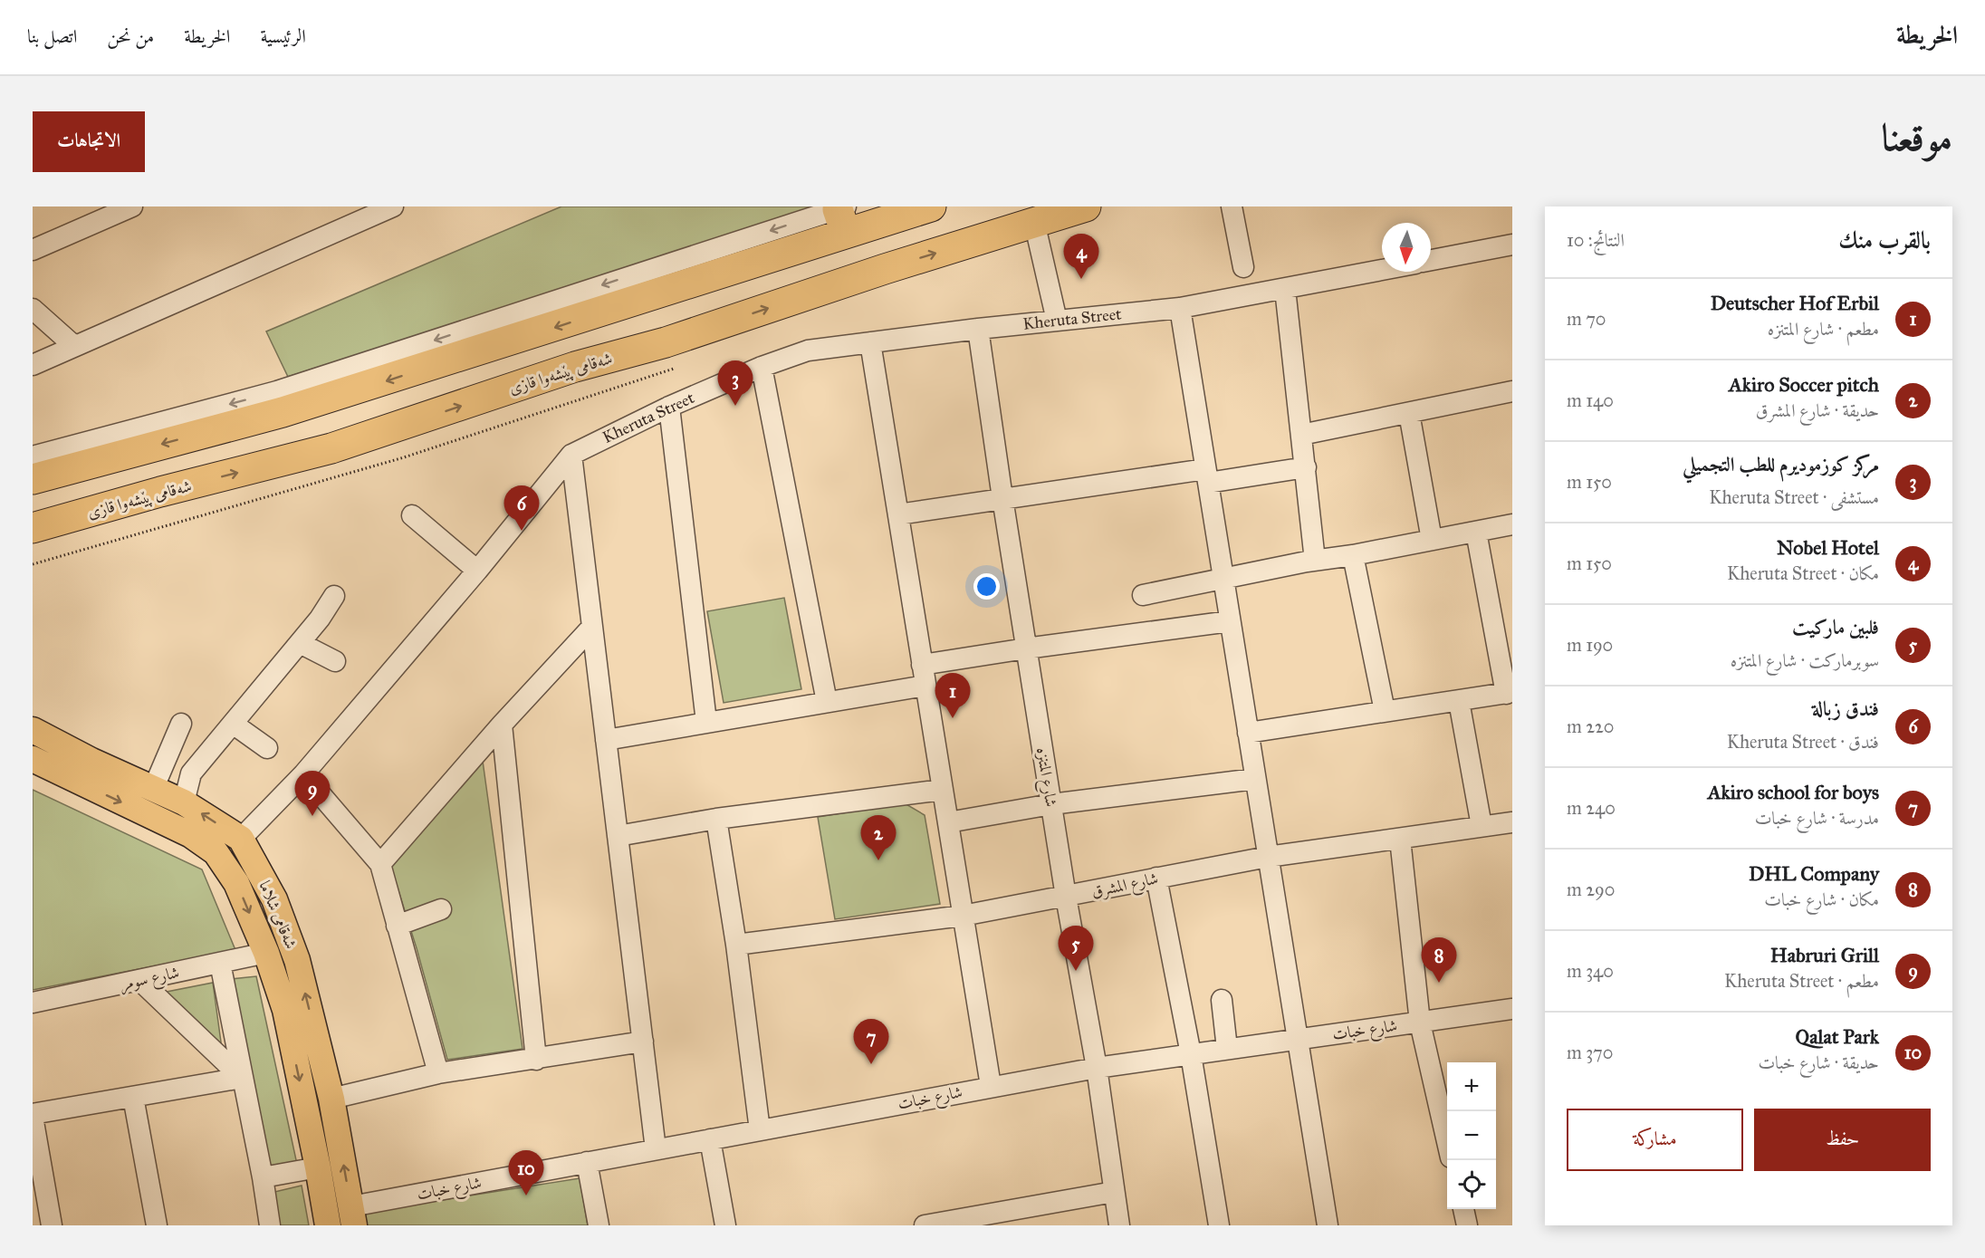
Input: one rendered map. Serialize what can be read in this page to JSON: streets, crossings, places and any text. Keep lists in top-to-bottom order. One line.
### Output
{"streets":{"highway":["شەقامی پێشەوا قازی"],"main road":["شەقامی شلاما"],"street":["Kheruta Street","شارع المتنزه","شارع المشرق","شارع سومر","شارع خبات"]},"crossings":[["Kheruta Street","شارع المتنزه"],["Kheruta Street","شەقامی شلاما"],["شارع المتنزه","شارع المشرق"],["شارع المتنزه","شارع خبات"],["شەقامی شلاما","شارع سومر"],["شەقامی شلاما","شارع خبات"]],"north":"bottom","page":{"header":"الخريطة","nav":["الرئيسية","الخريطة","من نحن","اتصل بنا"],"title":"موقعنا","buttons":["الاتجاهات",["حفظ","مشاركة"]],"heading":["بالقرب منك","النتائج: 10"],"pins":["4","3","6","1","9","2","5","8","7","10"],"list":[{"mark":"1","name":"Deutscher Hof Erbil","note":"مطعم · شارع المتنزه","value":"70 m"},{"mark":"2","name":"Akiro Soccer pitch","note":"حديقة · شارع المشرق","value":"140 m"},{"mark":"3","name":"مركز كوزموديرم للطب التجميلي","note":"مستشفى · Kheruta Street","value":"150 m"},{"mark":"4","name":"Nobel Hotel","note":"مكان · Kheruta Street","value":"150 m"},{"mark":"5","name":"فلبين ماركيت","note":"سوبرماركت · شارع المتنزه","value":"190 m"},{"mark":"6","name":"فندق زبالة","note":"فندق · Kheruta Street","value":"220 m"},{"mark":"7","name":"Akiro school for boys","note":"مدرسة · شارع خبات","value":"240 m"},{"mark":"8","name":"DHL Company","note":"مكان · شارع خبات","value":"290 m"},{"mark":"9","name":"Habruri Grill","note":"مطعم · Kheruta Street","value":"340 m"},{"mark":"10","name":"Qalat Park","note":"حديقة · شارع خبات","value":"370 m"}],"map_buttons":["+","−"]}}
